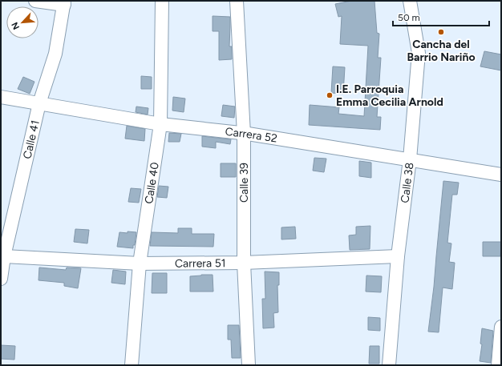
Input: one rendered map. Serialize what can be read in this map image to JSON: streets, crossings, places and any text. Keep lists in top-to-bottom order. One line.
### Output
{"streets":{"street":["Carrera 52","Calle 41","Calle 39","Calle 38","Calle 40","Carrera 51"]},"crossings":[["Carrera 52","Calle 41"],["Carrera 52","Calle 39"],["Carrera 52","Calle 38"],["Carrera 52","Calle 40"],["Calle 41","Carrera 51"],["Calle 39","Carrera 51"],["Calle 38","Carrera 51"],["Calle 40","Carrera 51"]],"places":["Cancha del Barrio Nariño","I.E. Parroquia Emma Cecilia Arnold"],"scale_bar":"50 m","north":"bottom left"}
